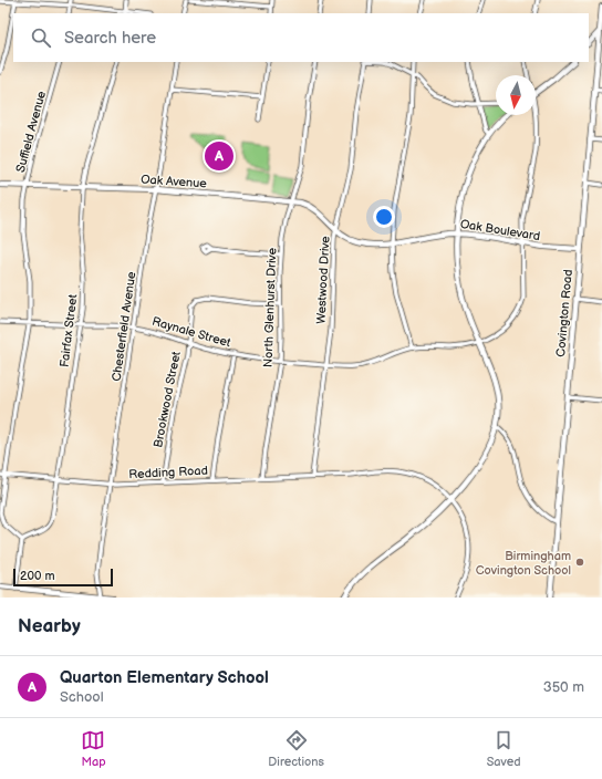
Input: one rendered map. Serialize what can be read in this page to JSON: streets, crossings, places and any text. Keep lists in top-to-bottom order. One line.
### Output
{"streets":{"street":["Suffield Avenue","Oak Avenue","Oak Boulevard","Westwood Drive","North Glenhurst Drive","Covington Road","Chesterfield Avenue","Fairfax Street","Raynale Street","Brookwood Street","Redding Road"]},"crossings":[["Suffield Avenue","Oak Avenue"],["Suffield Avenue","Fairfax Street"],["Suffield Avenue","Raynale Street"],["Suffield Avenue","Redding Road"],["Oak Avenue","Oak Boulevard"],["Oak Avenue","Westwood Drive"],["Oak Avenue","North Glenhurst Drive"],["Oak Avenue","Chesterfield Avenue"],["Oak Avenue","Fairfax Street"],["Oak Boulevard","Westwood Drive"],["Oak Boulevard","Covington Road"],["Westwood Drive","Raynale Street"],["Westwood Drive","Redding Road"],["North Glenhurst Drive","Raynale Street"],["North Glenhurst Drive","Brookwood Street"],["North Glenhurst Drive","Redding Road"],["Chesterfield Avenue","Raynale Street"],["Chesterfield Avenue","Redding Road"],["Fairfax Street","Raynale Street"],["Fairfax Street","Redding Road"],["Raynale Street","Brookwood Street"],["Brookwood Street","Redding Road"]],"places":["Birmingham Covington School"],"scale_bar":"200 m","north":"bottom","page":{"search":"Search here","pins":"A","scale":"200 m","heading":"Nearby","list":[{"mark":"A","name":"Quarton Elementary School","note":"School","value":"350 m"}],"nav":["Map","Directions","Saved"]}}
